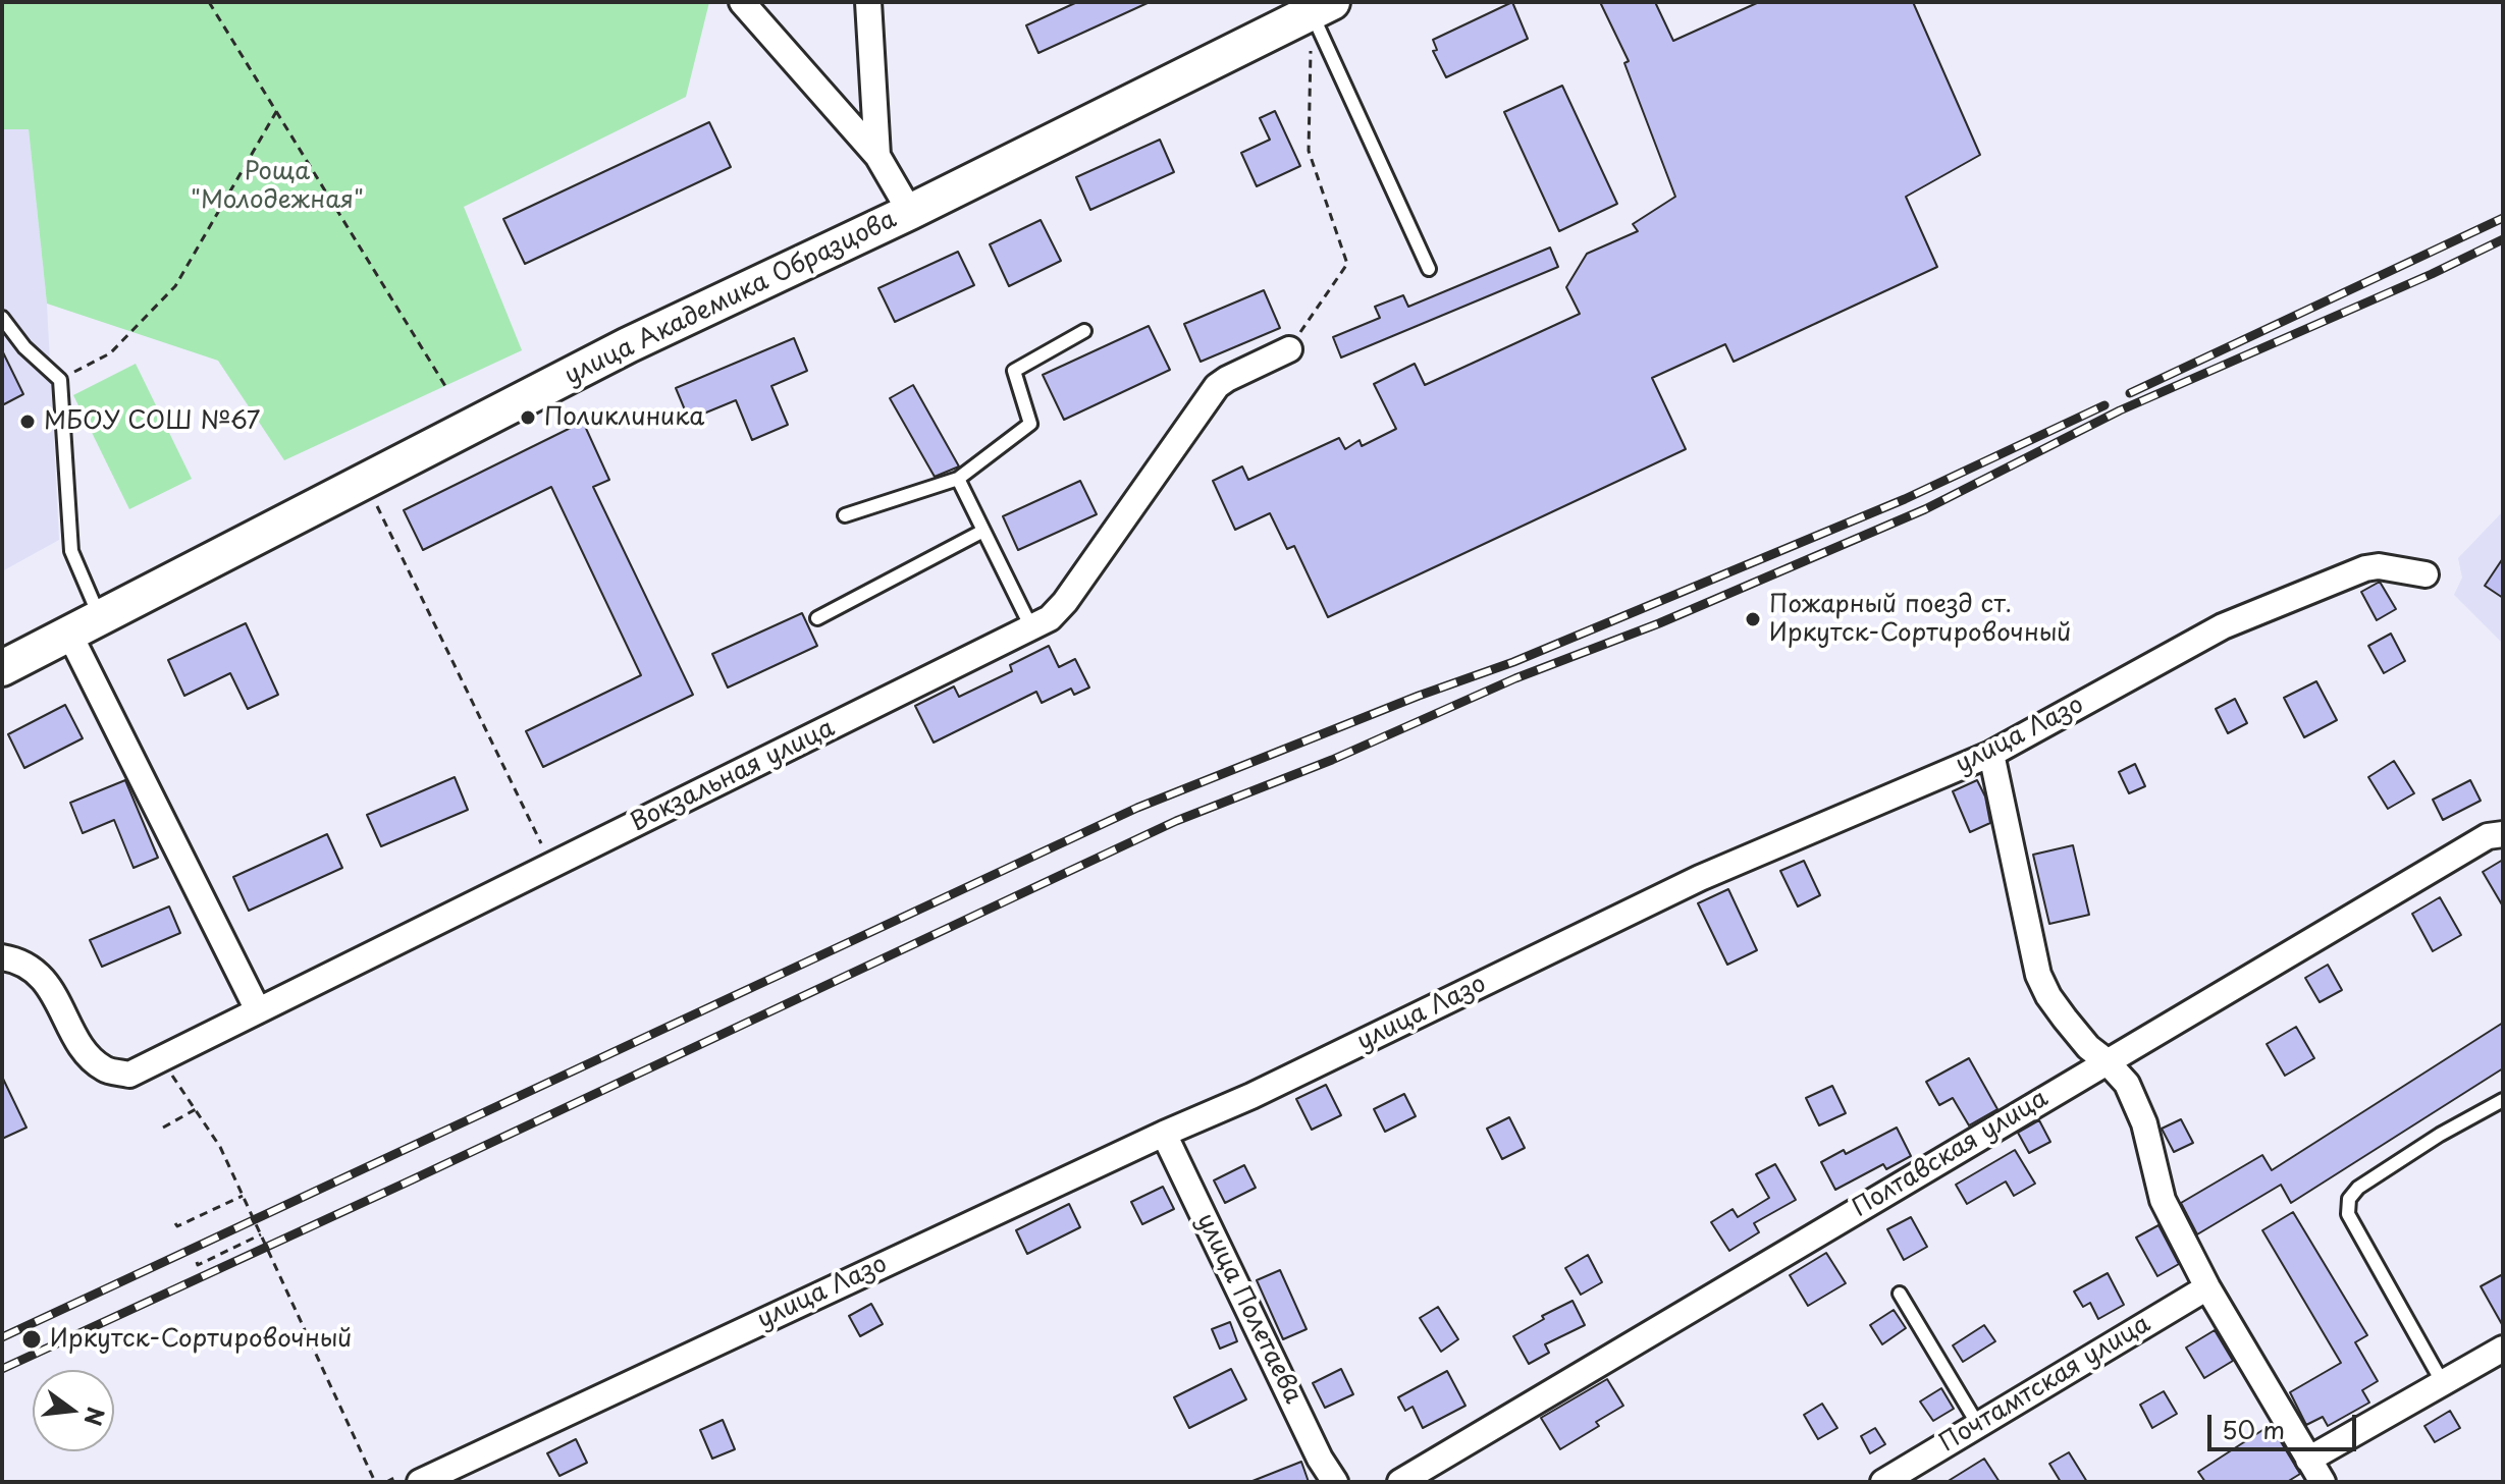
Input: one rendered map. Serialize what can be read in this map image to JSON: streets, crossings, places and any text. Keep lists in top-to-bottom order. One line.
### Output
{"streets":{"street":["улица Академика Образцова","улица Лазо","Вокзальная улица","Полтавская улица","улица Полетаева","Почтамтская улица"]},"crossings":[["улица Лазо","улица Полетаева"]],"parks":["Роща \"Молодежная\""],"places":["Поликлиника","МБОУ СОШ №67","Пожарный поезд ст. Иркутск-Сортировочный","Иркутск-Сортировочный"],"scale_bar":"50 m","north":"right"}
